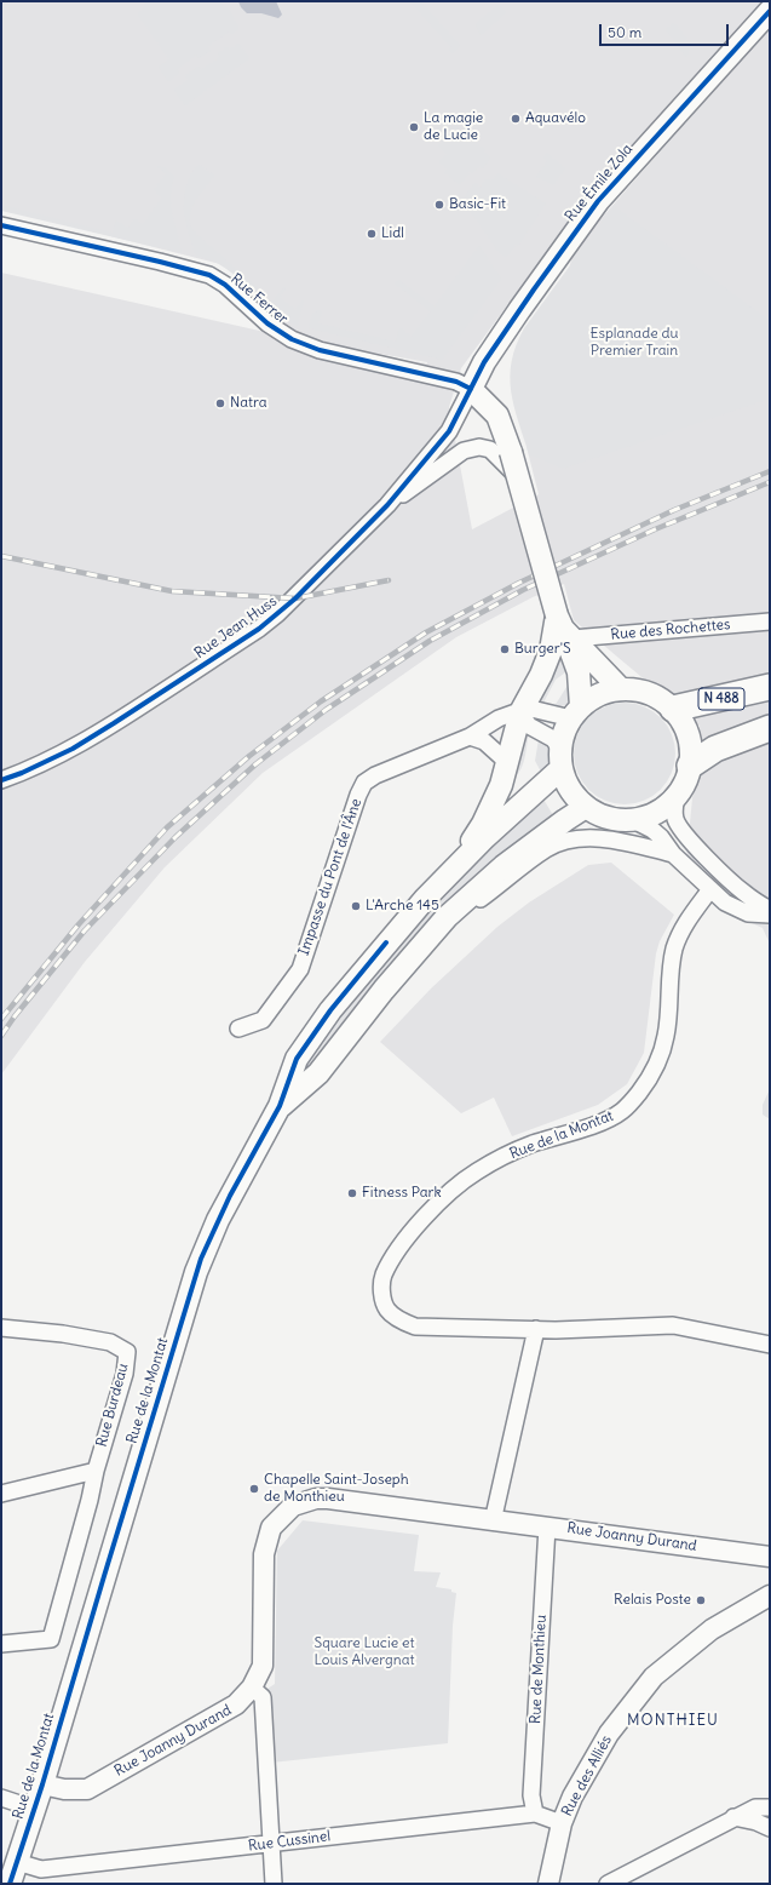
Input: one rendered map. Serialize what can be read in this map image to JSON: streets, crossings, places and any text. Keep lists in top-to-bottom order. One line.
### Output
{"streets":{"main road":["Rue Émile Zola","N 488","Rue de la Montat"],"street":["Rue Ferrer","Rue Jean Huss","Rue des Rochettes","Impasse du Pont de l'Âne","Rue Burdeau","Rue Joanny Durand","Rue de Monthieu","Rue des Alliés","Rue Cussinel"]},"crossings":[["Rue Émile Zola","Rue Ferrer"],["Rue Émile Zola","Rue Jean Huss"],["Rue Ferrer","Rue Jean Huss"],["N 488","Impasse du Pont de l'Âne"],["N 488","Rue de la Montat"],["Impasse du Pont de l'Âne","Rue de la Montat"],["Rue de la Montat","Rue Joanny Durand"],["Rue de la Montat","Rue Cussinel"],["Rue Joanny Durand","Rue de Monthieu"],["Rue de Monthieu","Rue Cussinel"],["Rue des Alliés","Rue Cussinel"]],"districts":["MONTHIEU"],"parks":["Esplanade du Premier Train","Square Lucie et Louis Alvergnat"],"places":["Aquavélo","La magie de Lucie","Basic-Fit","Lidl","Natra","Burger'S","L'Arche 145","Fitness Park","Chapelle Saint-Joseph de Monthieu","Relais Poste"],"scale_bar":"50 m"}
